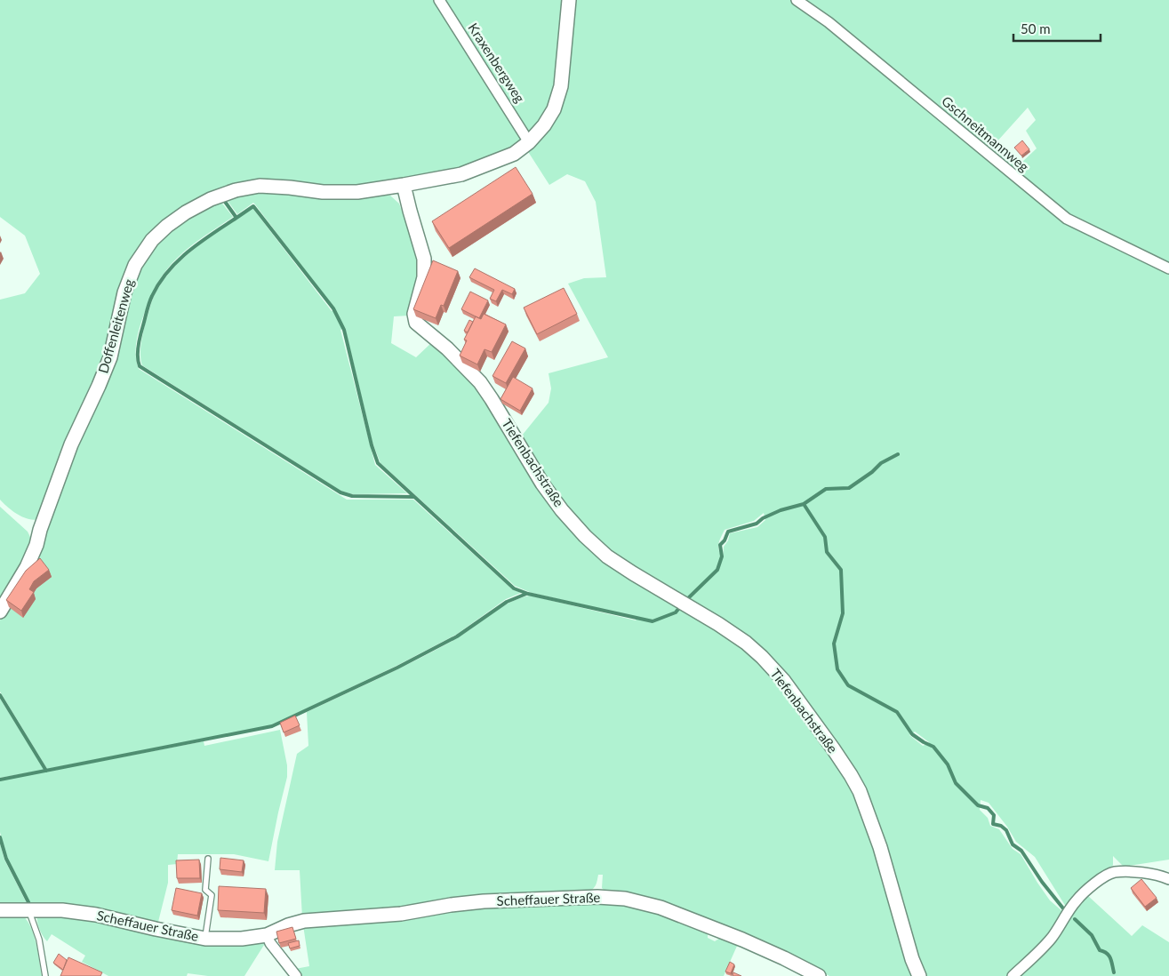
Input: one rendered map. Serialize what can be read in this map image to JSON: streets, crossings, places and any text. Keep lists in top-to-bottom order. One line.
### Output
{"streets":{"street":["Kraxenbergweg","Gschneitmannweg","Doffenleitenweg","Tiefenbachstraße","Scheffauer Straße"]},"crossings":[["Doffenleitenweg","Tiefenbachstraße"]],"scale_bar":"50 m"}
